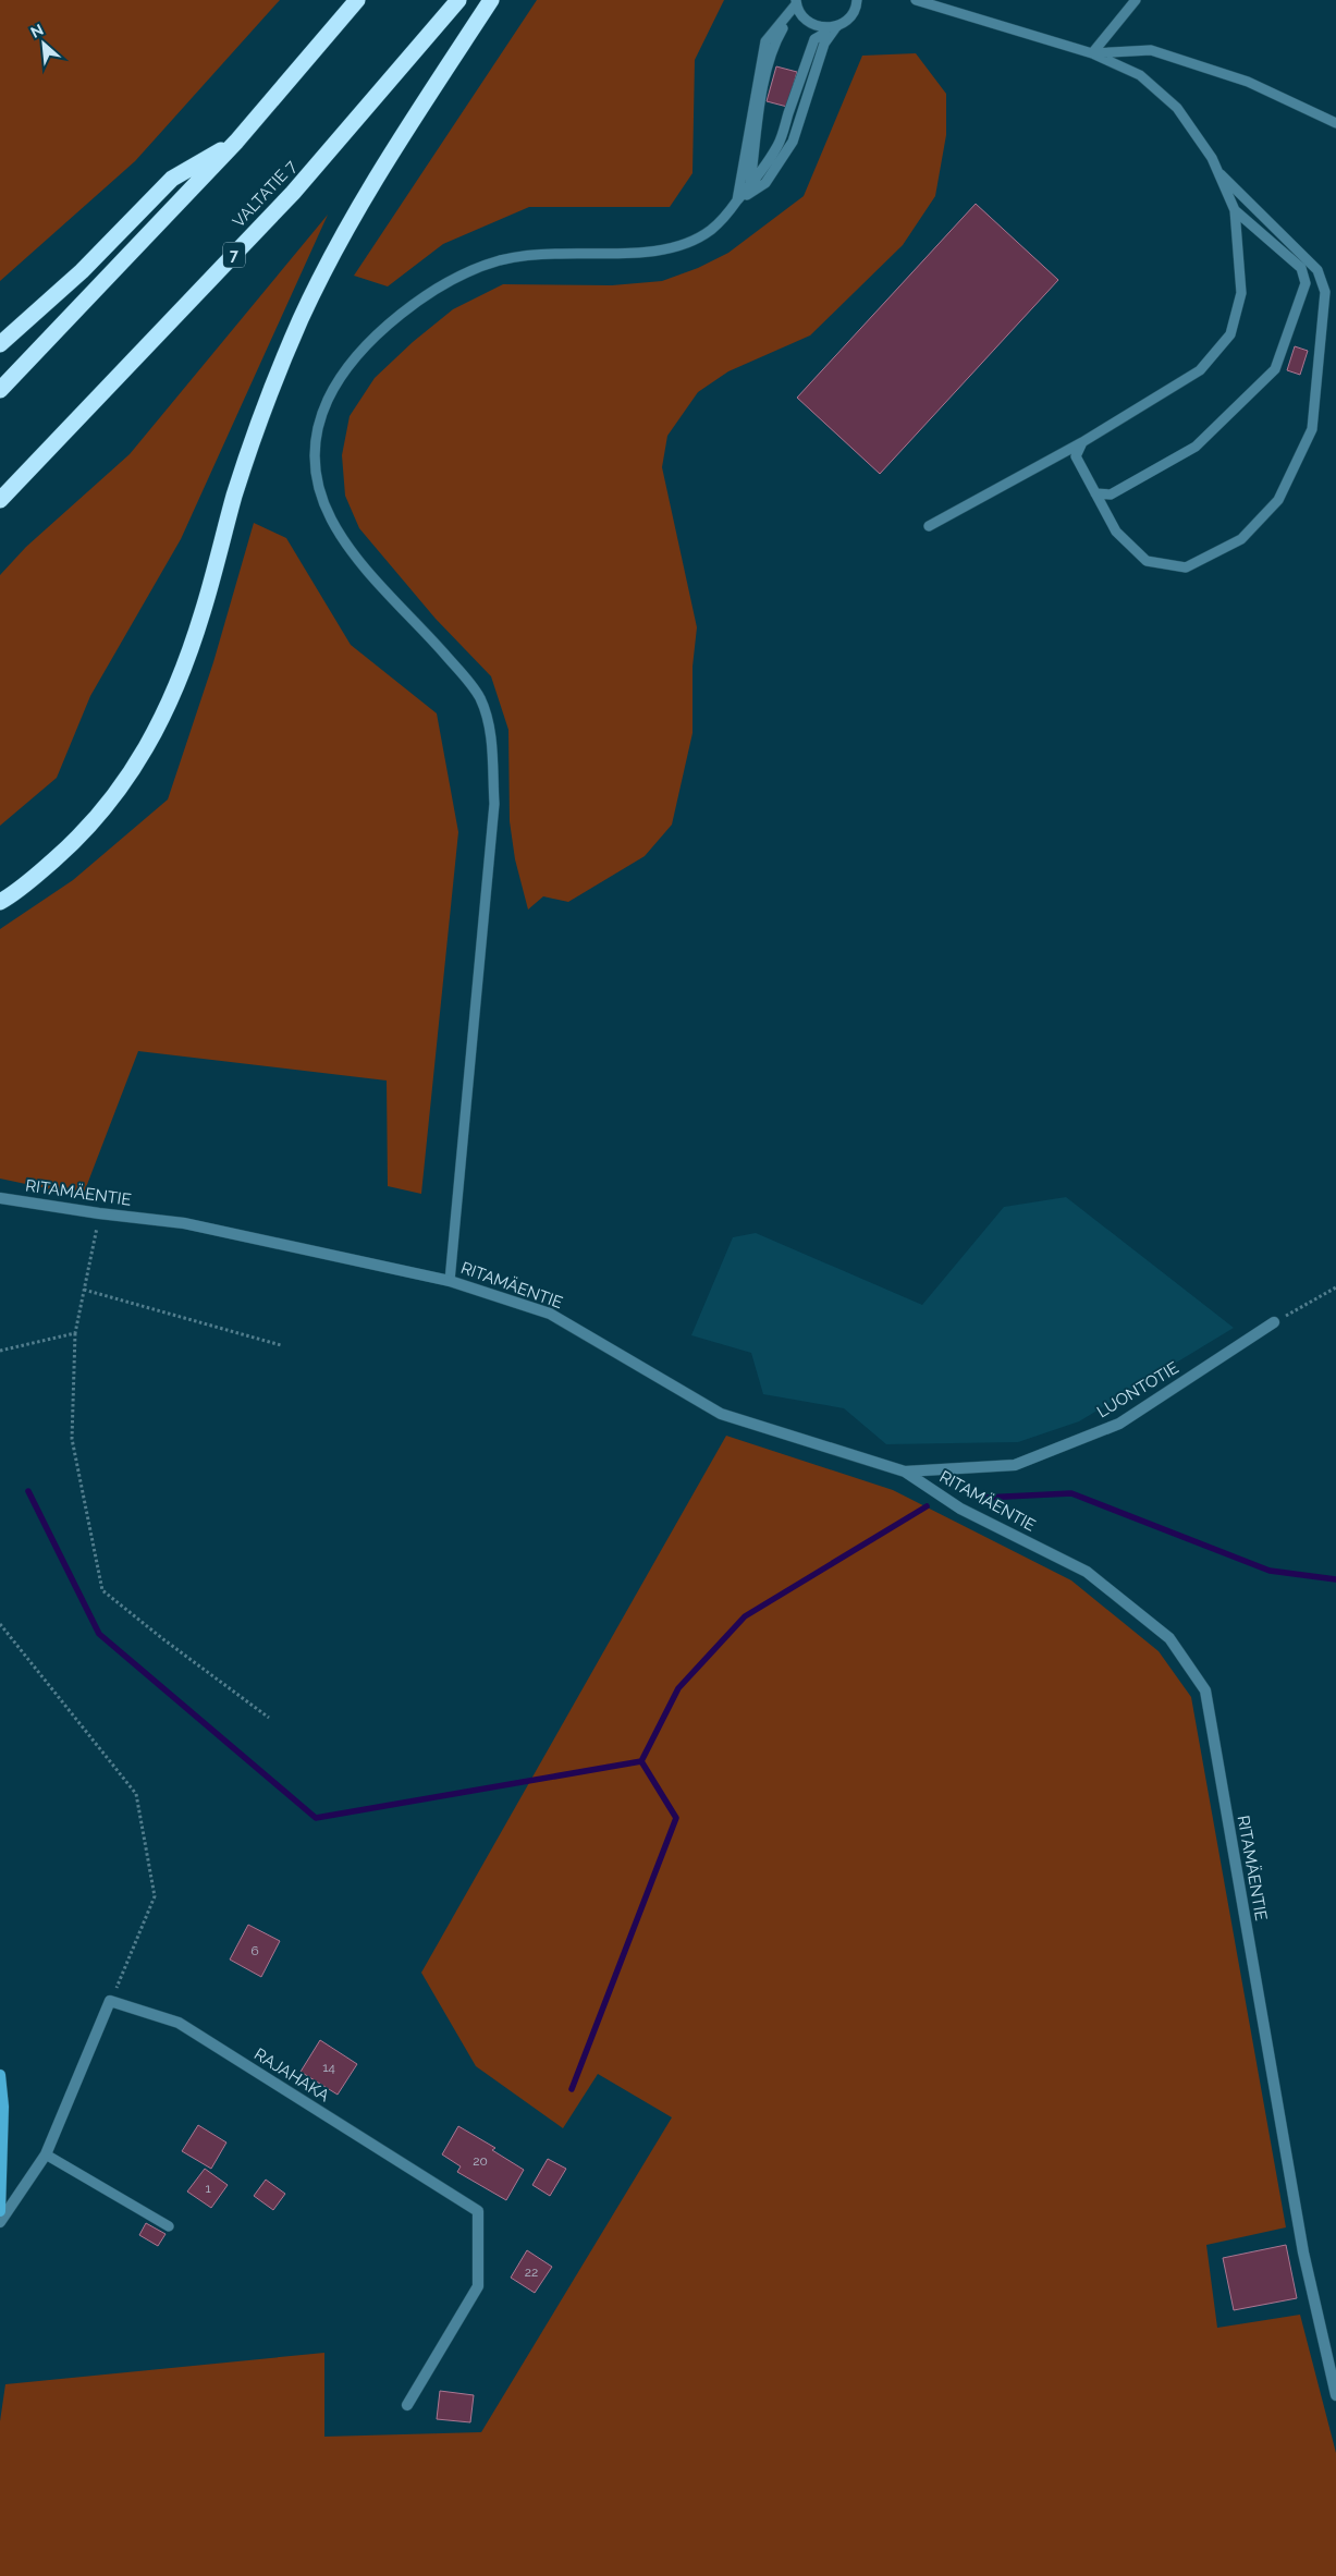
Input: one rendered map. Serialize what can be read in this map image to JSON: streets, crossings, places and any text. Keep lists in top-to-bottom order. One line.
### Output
{"streets":{"highway":["VALTATIE 7","7"],"street":["RITAMÄENTIE","LUONTOTIE","RAJAHAKA"]},"crossings":[["RITAMÄENTIE","LUONTOTIE"]],"house_numbers":["6","14","20","1","22"],"north":"top left"}
